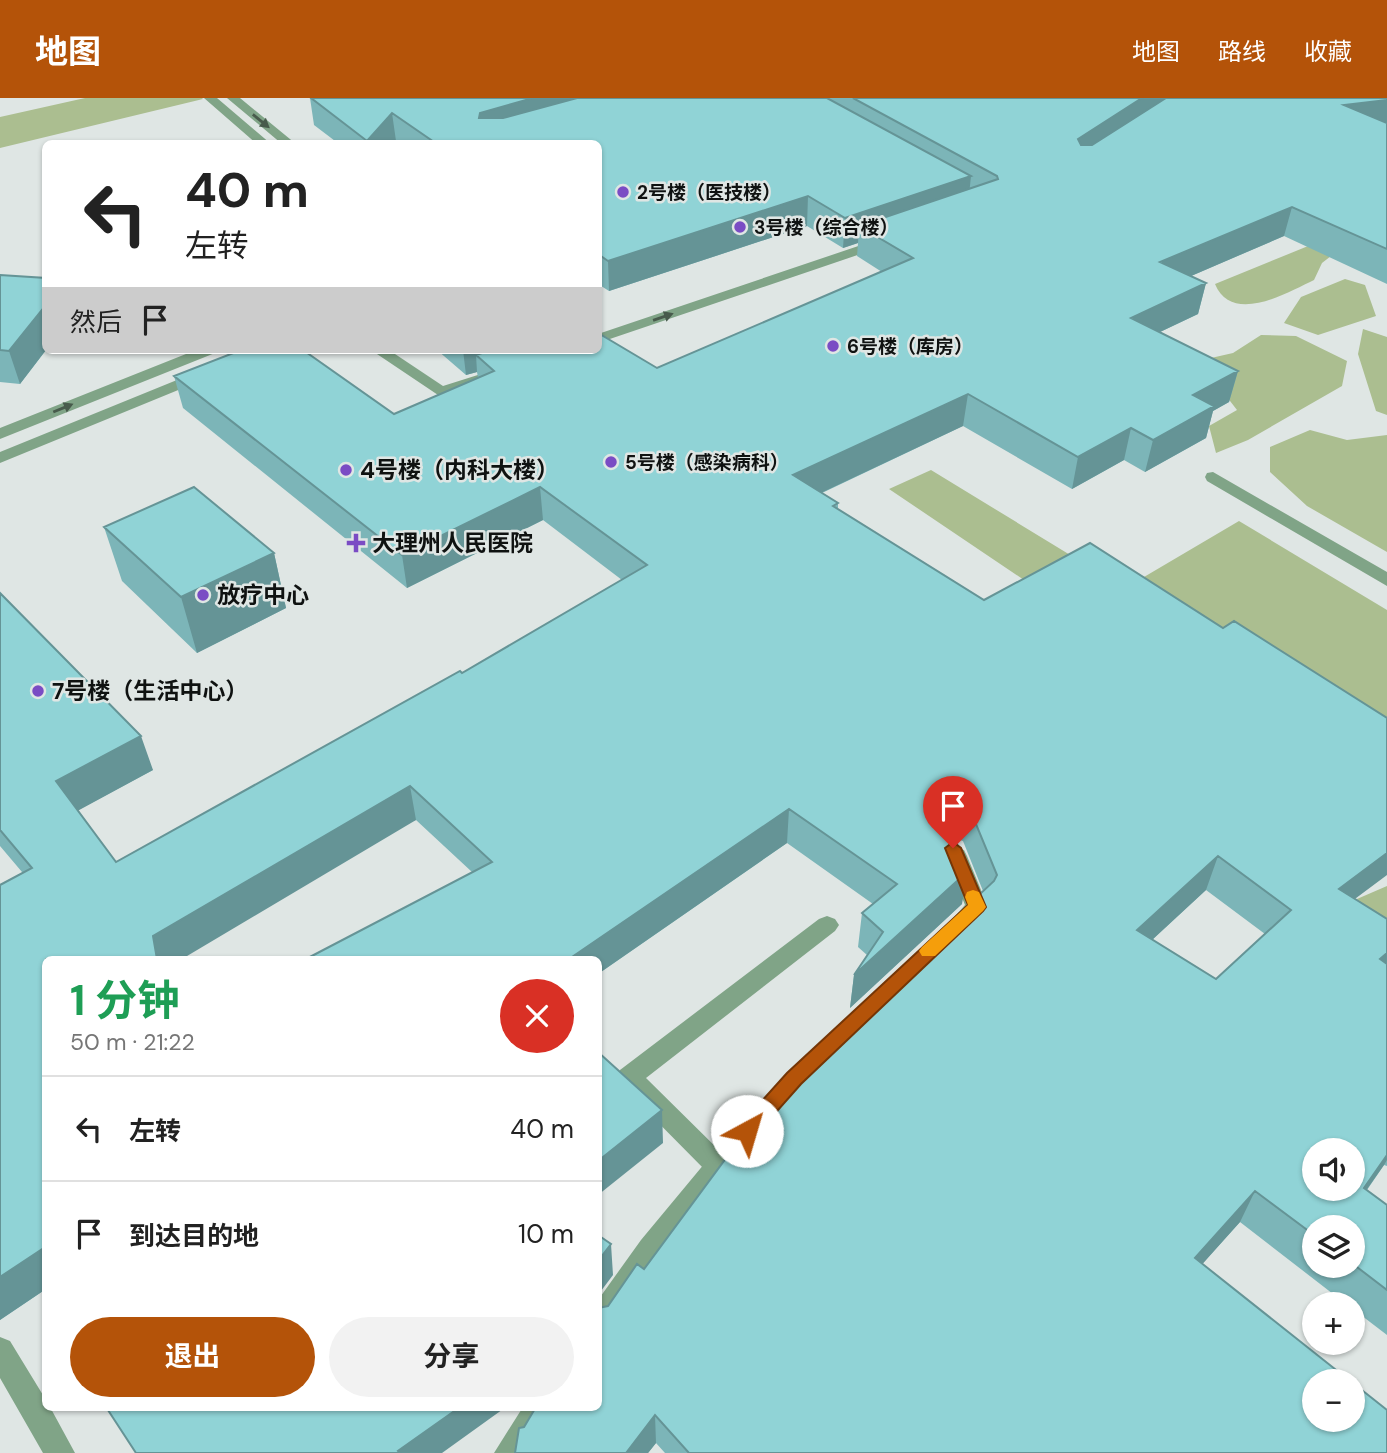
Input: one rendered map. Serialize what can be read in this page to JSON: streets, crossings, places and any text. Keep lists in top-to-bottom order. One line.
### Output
{"places":{"other":["2号楼（医技楼）","3号楼（综合楼）","6号楼（库房）","5号楼（感染病科）","4号楼（内科大楼）","放疗中心","7号楼（生活中心）"],"health":["大理州人民医院"]},"page":{"header":"地图","nav":["地图","路线","收藏"],"turn":["40 m","左转"],"then":"然后","heading":["1 分钟","50 m · 21:22"],"list":[{"name":"左转","value":"40 m"},{"name":"到达目的地","value":"10 m"}],"map_buttons":["+","−"],"buttons":["退出","分享"]}}
